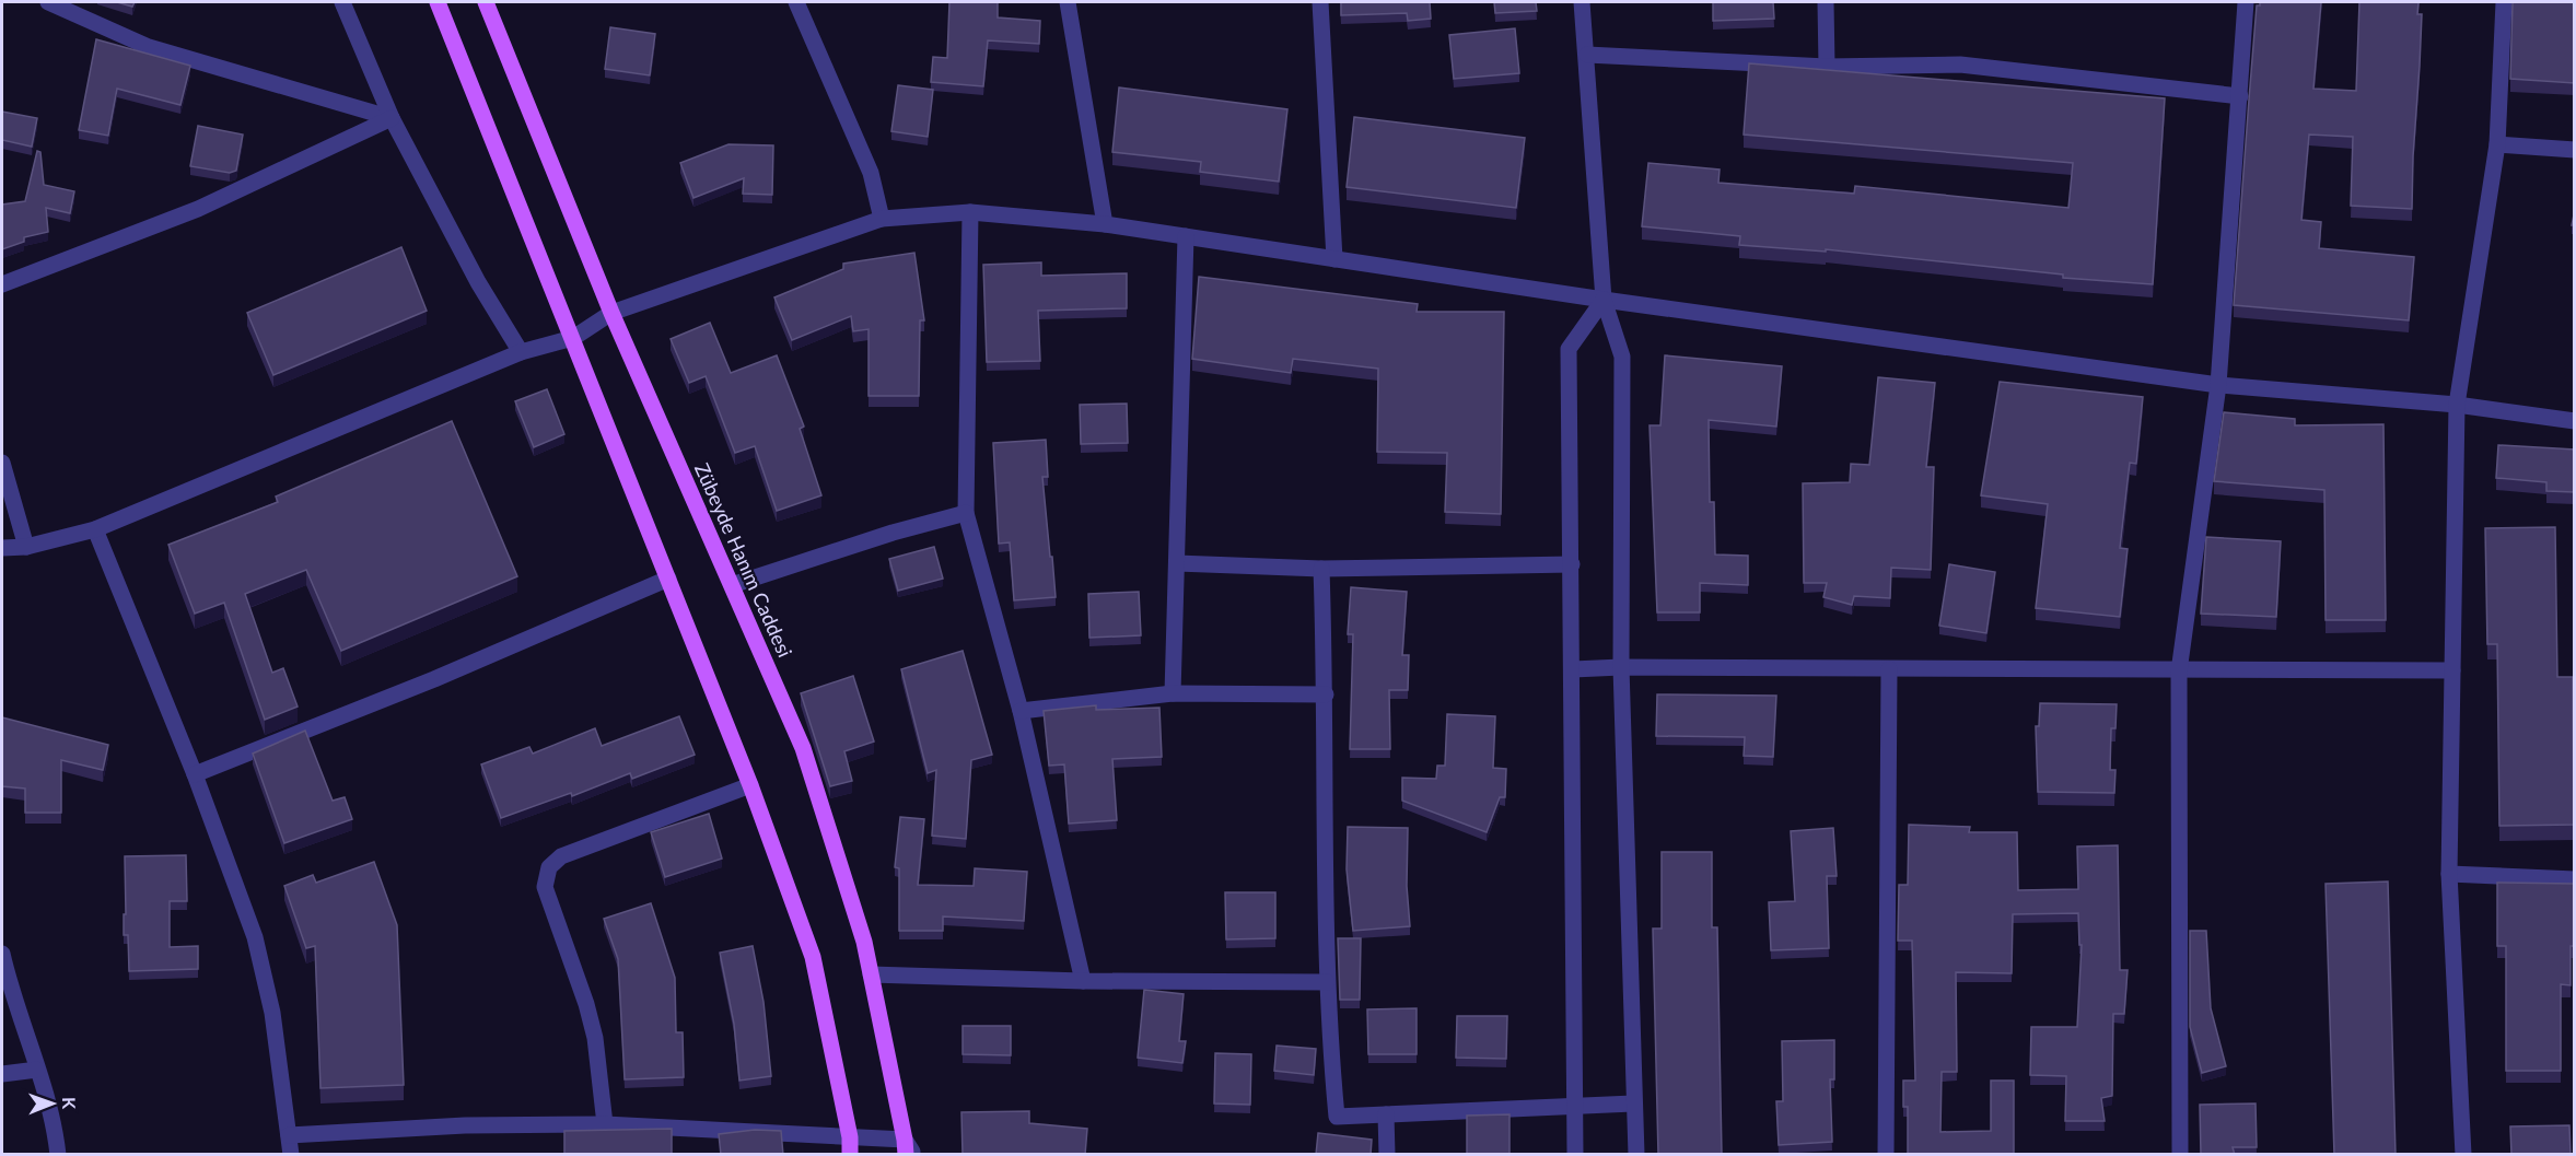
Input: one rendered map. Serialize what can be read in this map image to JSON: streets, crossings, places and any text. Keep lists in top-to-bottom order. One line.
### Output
{"streets":{"main road":["Zübeyde Hanım Caddesi"]},"north":"right"}
